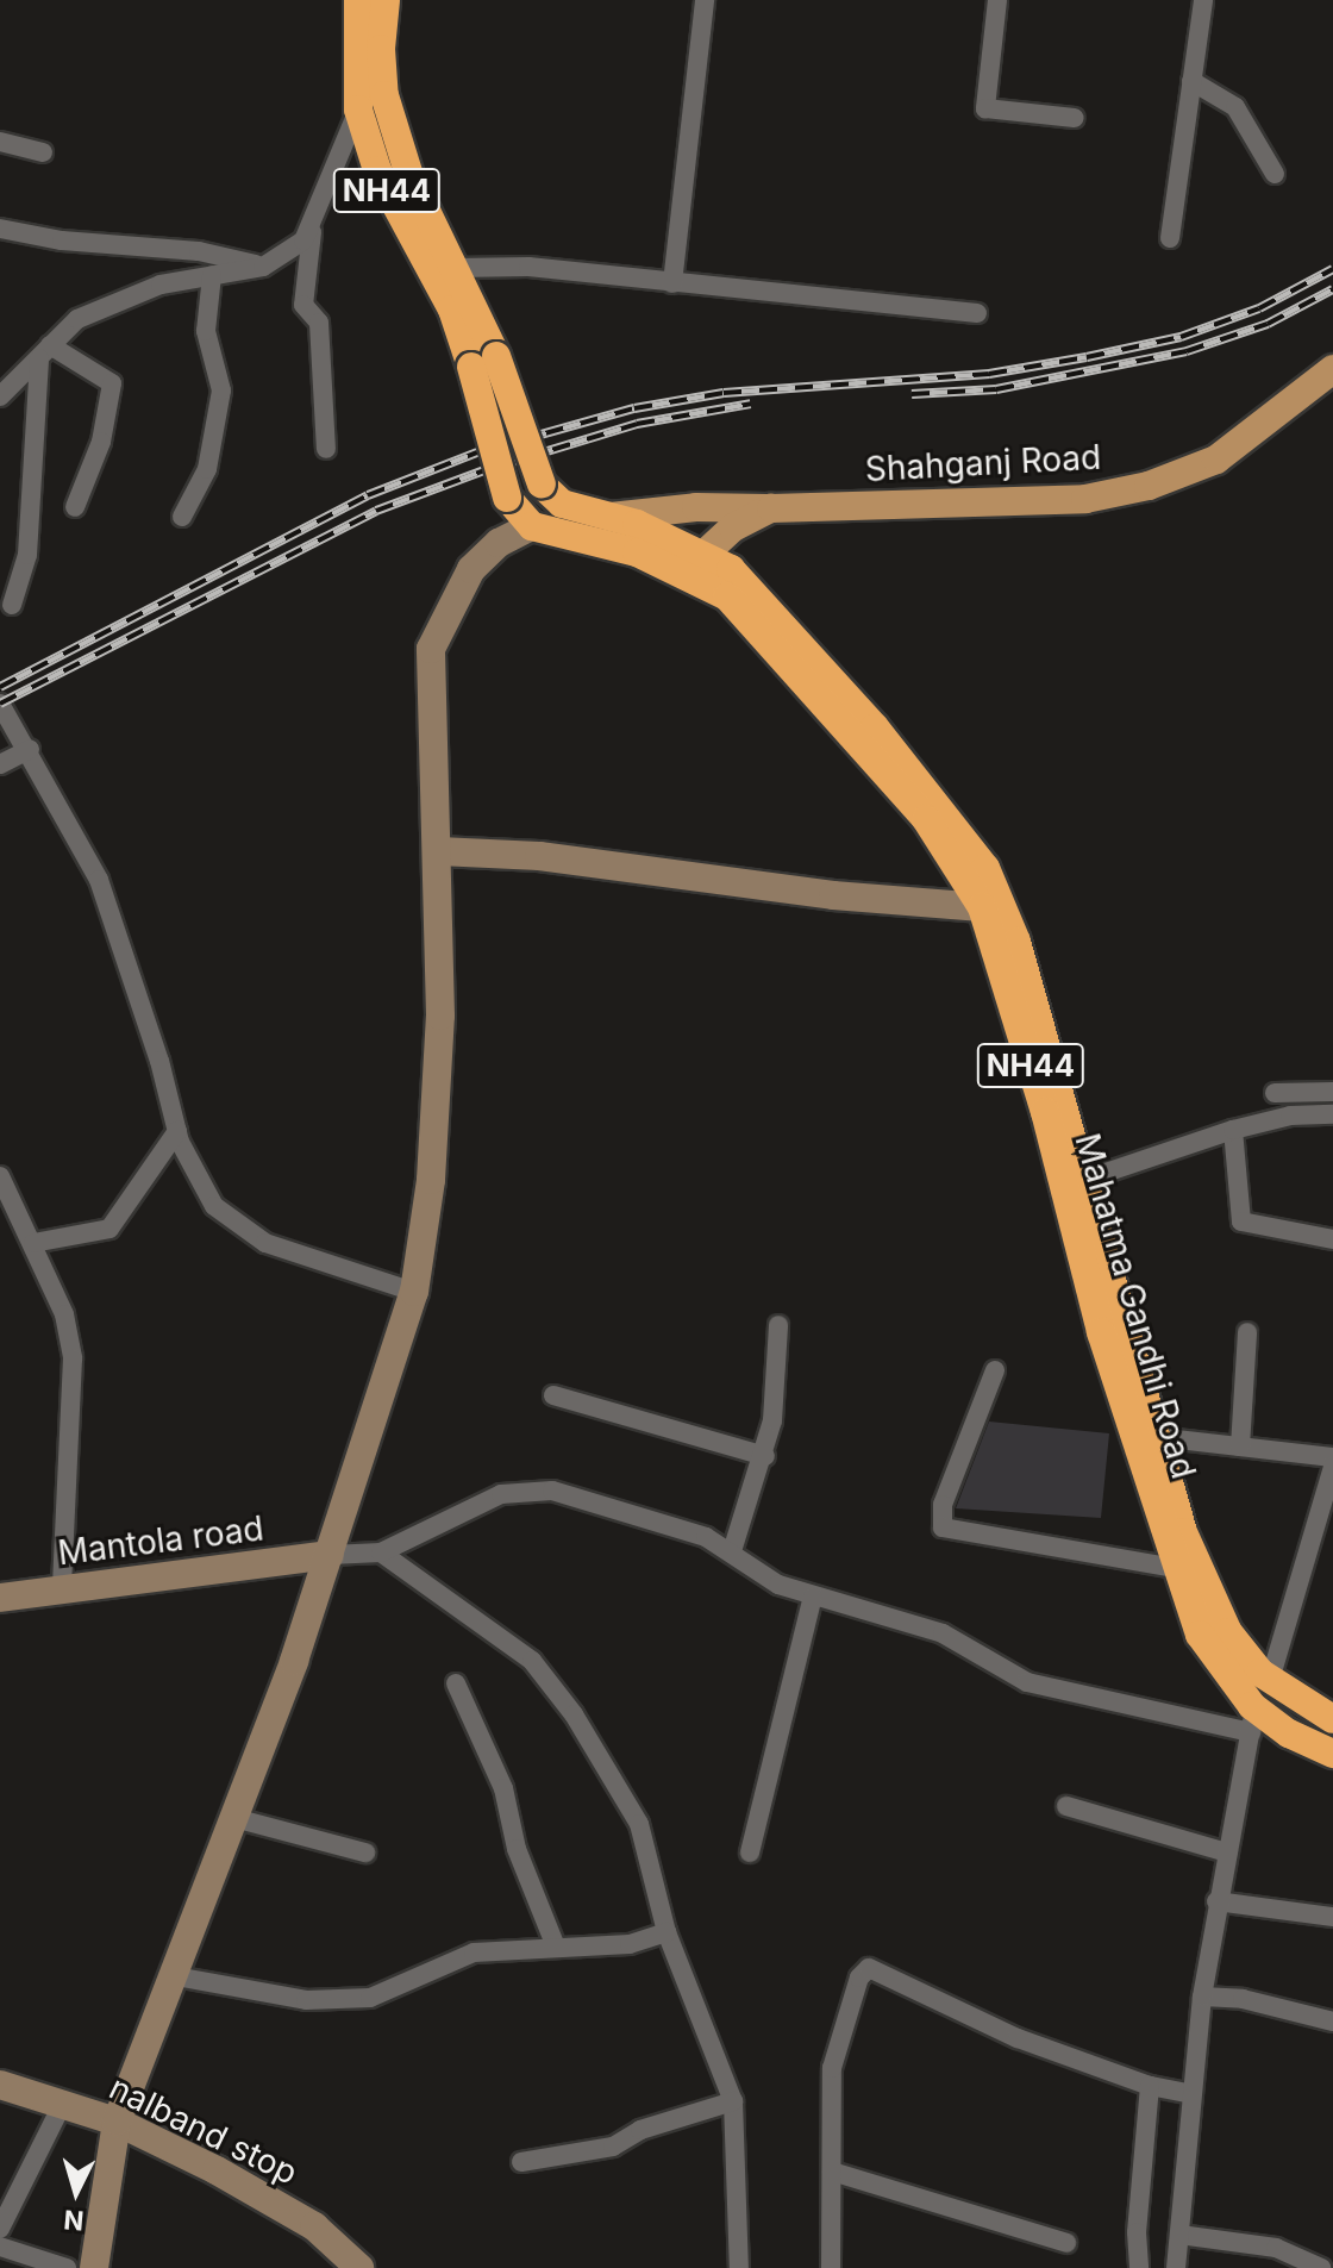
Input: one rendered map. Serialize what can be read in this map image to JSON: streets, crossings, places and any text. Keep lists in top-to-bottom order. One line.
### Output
{"streets":{"highway":["NH44","Mahatma Gandhi Road"],"main road":["Shahganj Road"],"street":["Mantola road","nalband stop"]},"crossings":[["Shahganj Road","Mahatma Gandhi Road"]],"north":"bottom"}
